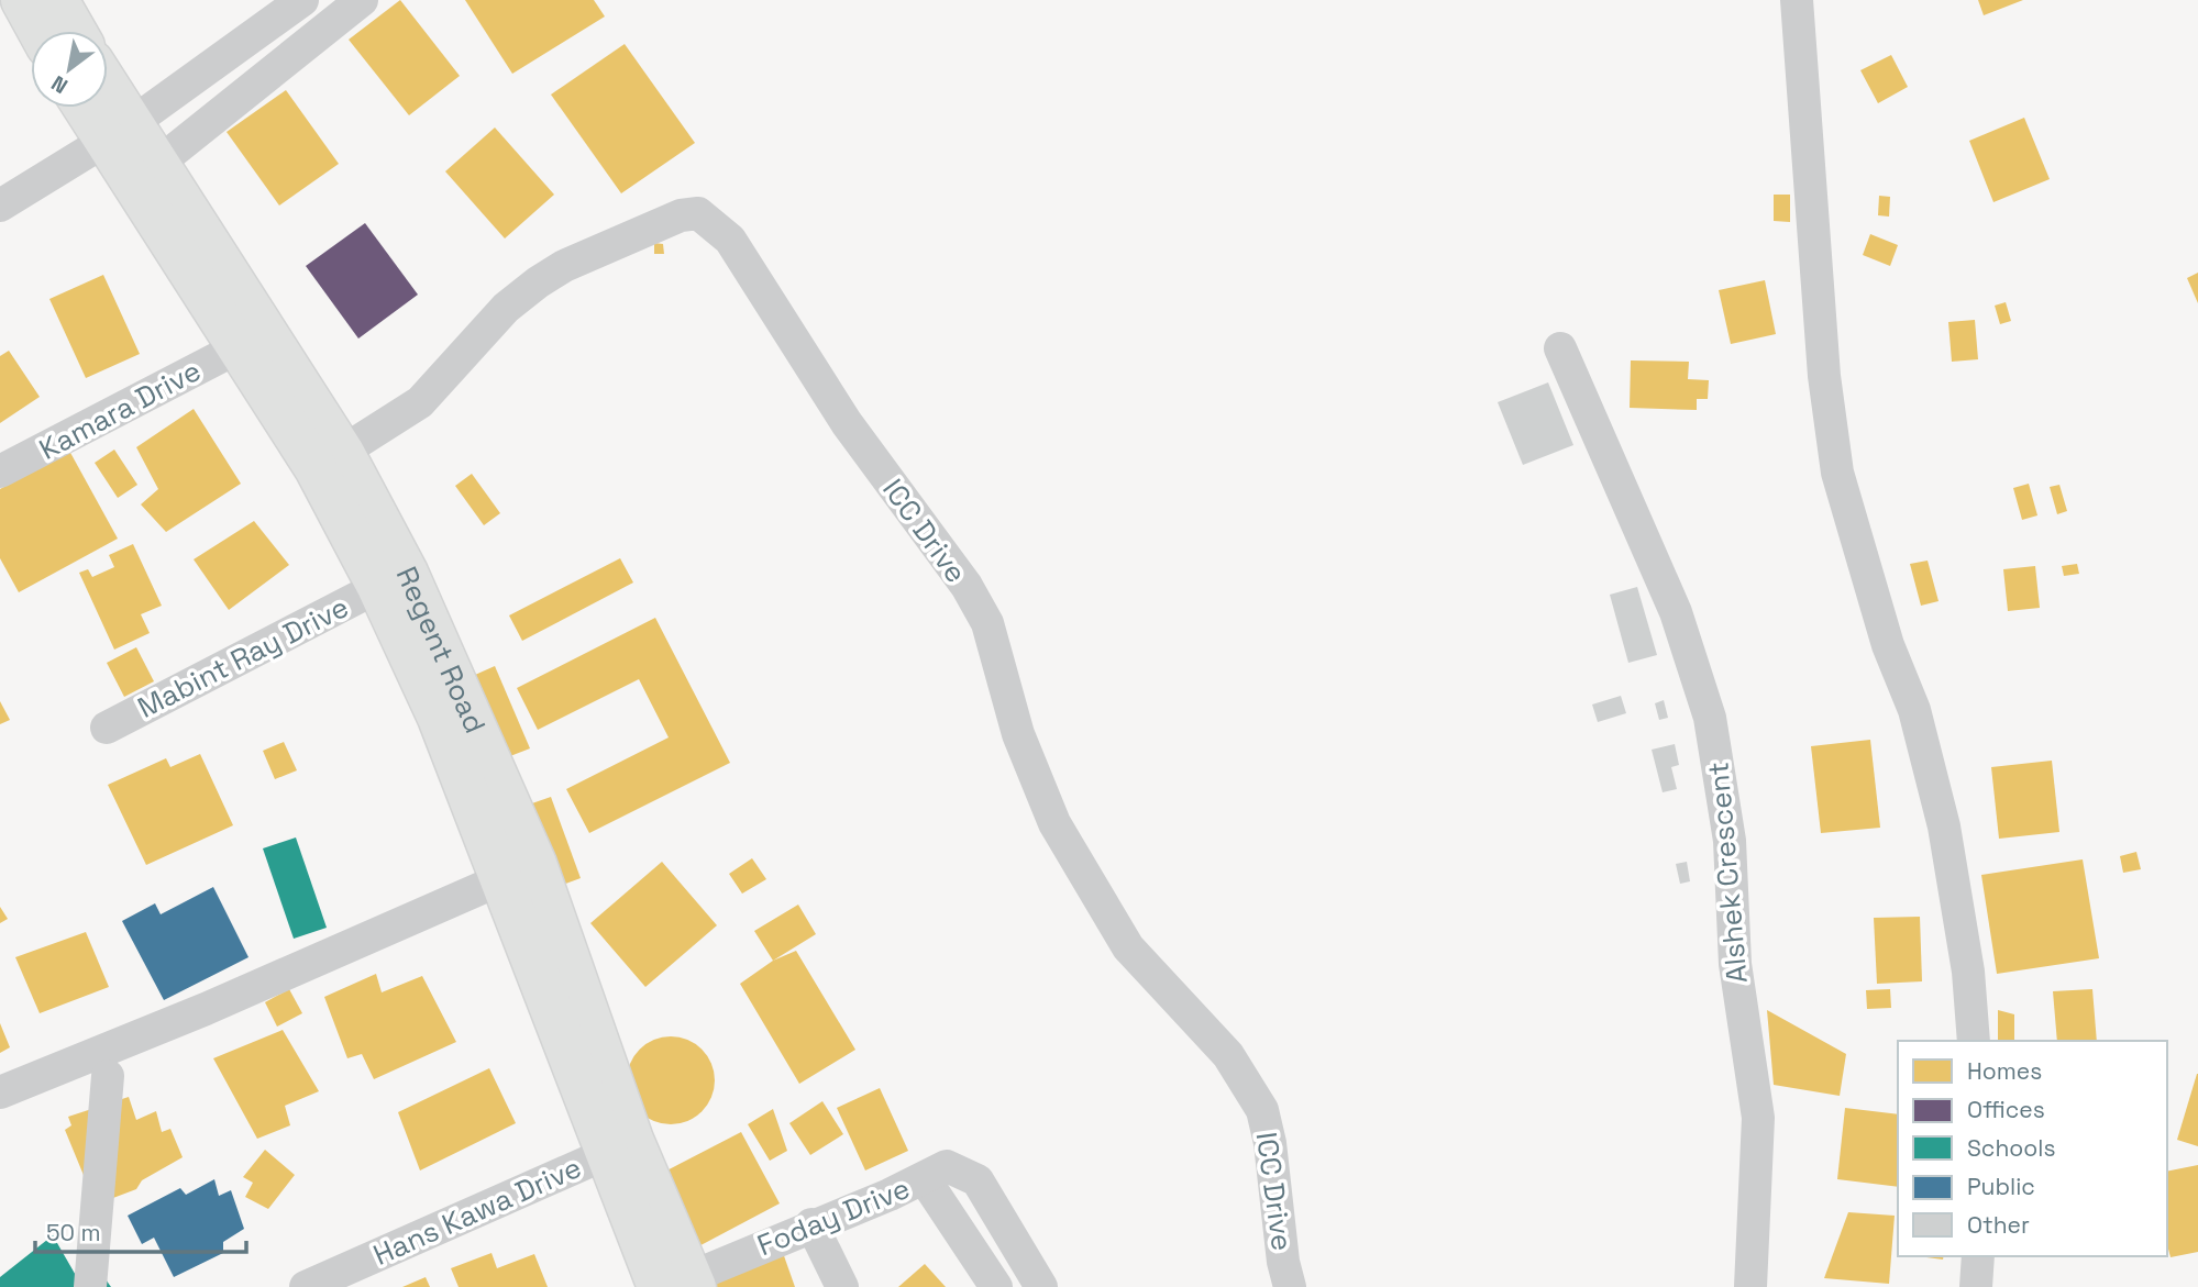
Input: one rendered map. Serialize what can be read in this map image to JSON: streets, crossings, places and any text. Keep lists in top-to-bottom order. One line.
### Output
{"streets":{"main road":["Regent Road"],"street":["Kamara Drive","ICC Drive","Mabint Ray Drive","Alshek Crescent","Hans Kawa Drive","Foday Drive"]},"crossings":[["Kamara Drive","Regent Road"],["ICC Drive","Regent Road"],["Regent Road","Mabint Ray Drive"],["Regent Road","Hans Kawa Drive"],["Regent Road","Foday Drive"]],"legend":["Homes","Offices","Schools","Public","Other"],"scale_bar":"50 m","north":"bottom left"}
